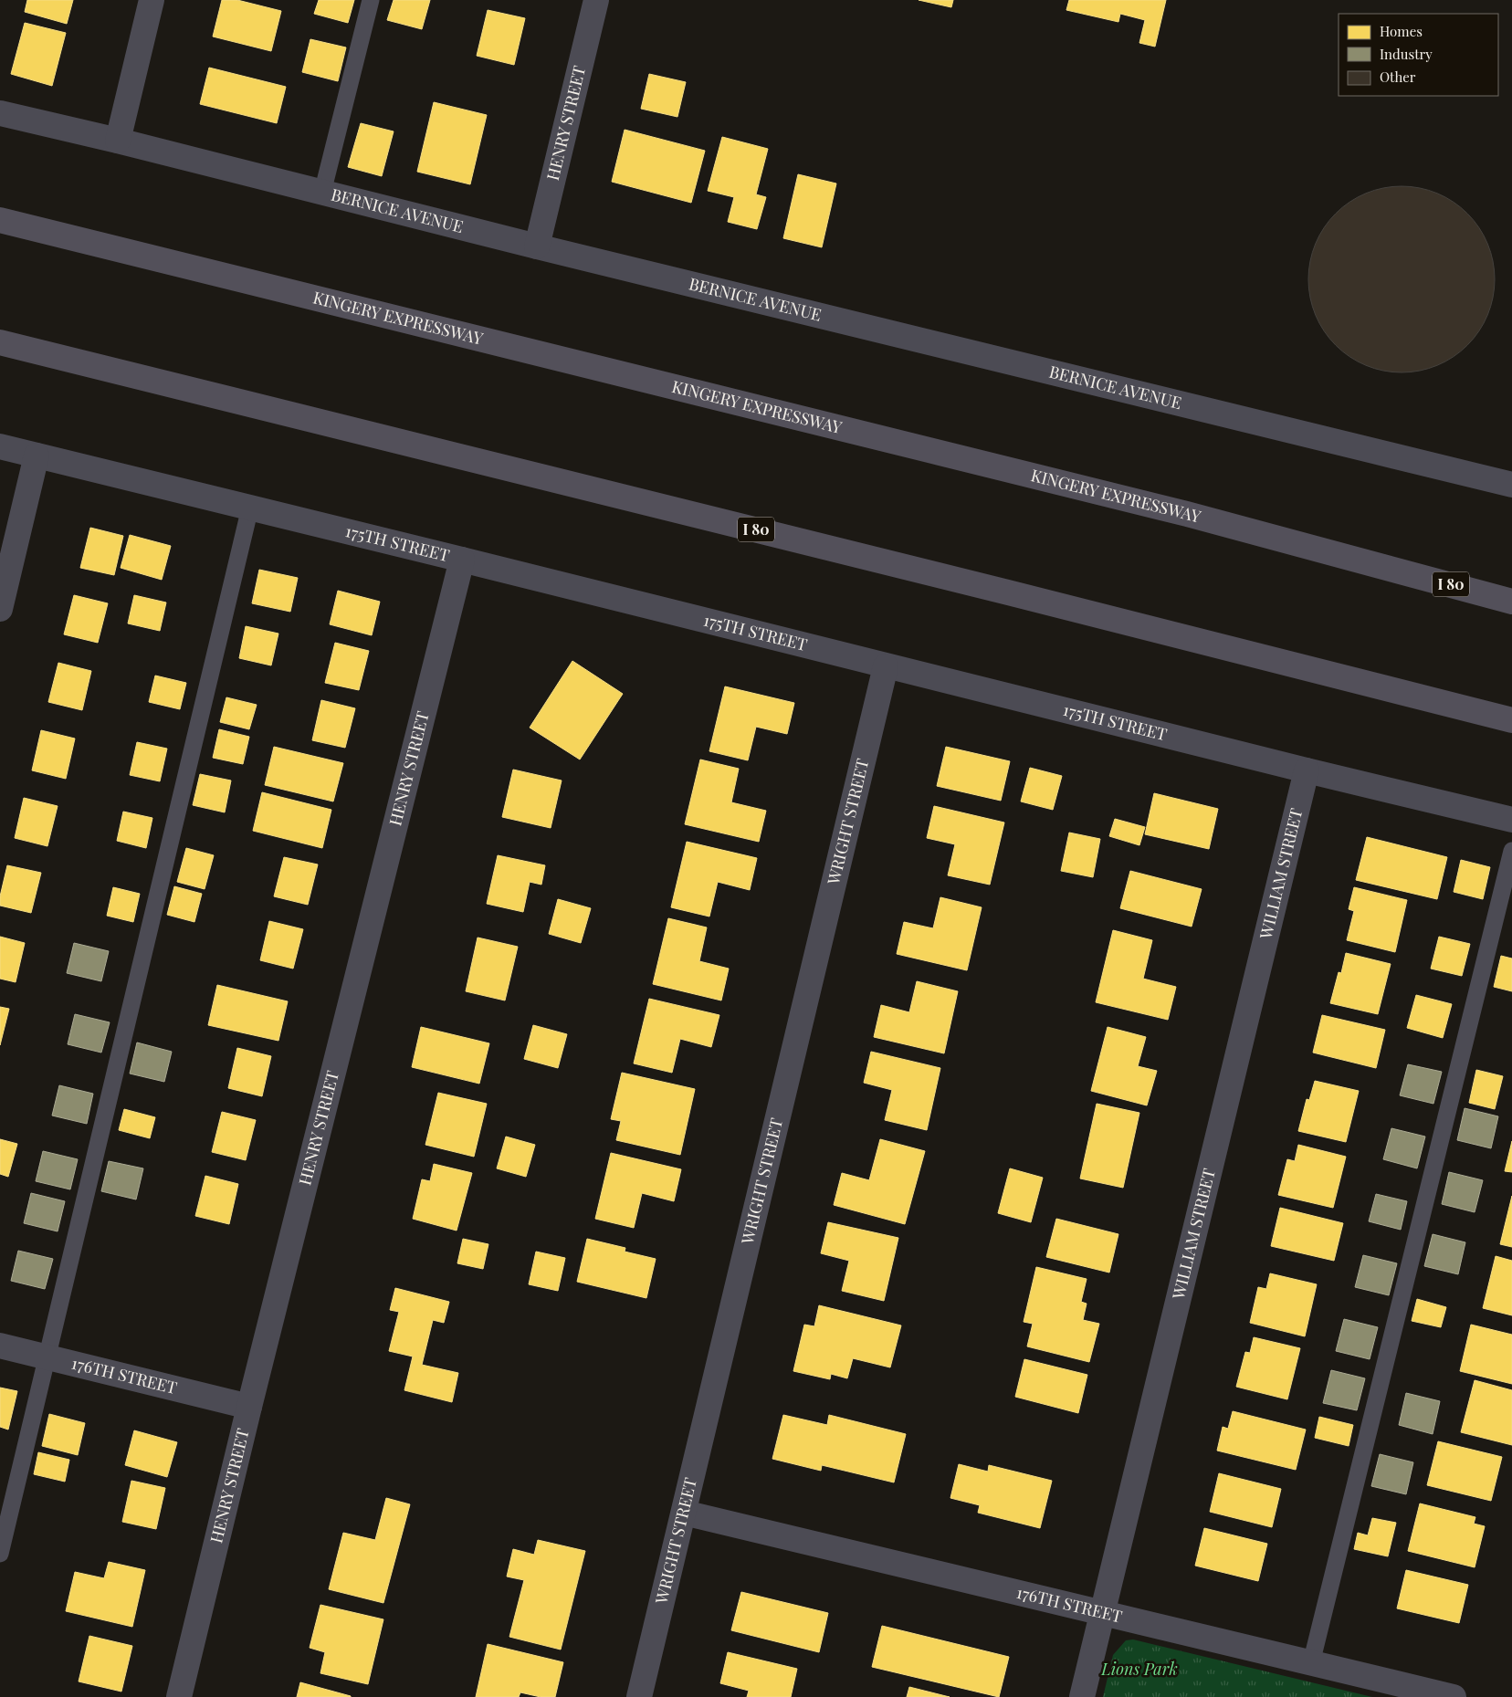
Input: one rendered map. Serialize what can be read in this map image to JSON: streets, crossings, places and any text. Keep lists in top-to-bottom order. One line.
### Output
{"streets":{"highway":["KINGERY EXPRESSWAY","I 80"],"street":["HENRY STREET","BERNICE AVENUE","175TH STREET","WRIGHT STREET","WILLIAM STREET","176TH STREET"]},"crossings":[["HENRY STREET","BERNICE AVENUE"],["HENRY STREET","175TH STREET"],["HENRY STREET","176TH STREET"],["175TH STREET","WRIGHT STREET"],["175TH STREET","WILLIAM STREET"],["WRIGHT STREET","176TH STREET"],["WILLIAM STREET","176TH STREET"]],"parks":["Lions Park"],"legend":["Homes","Industry","Other"]}
